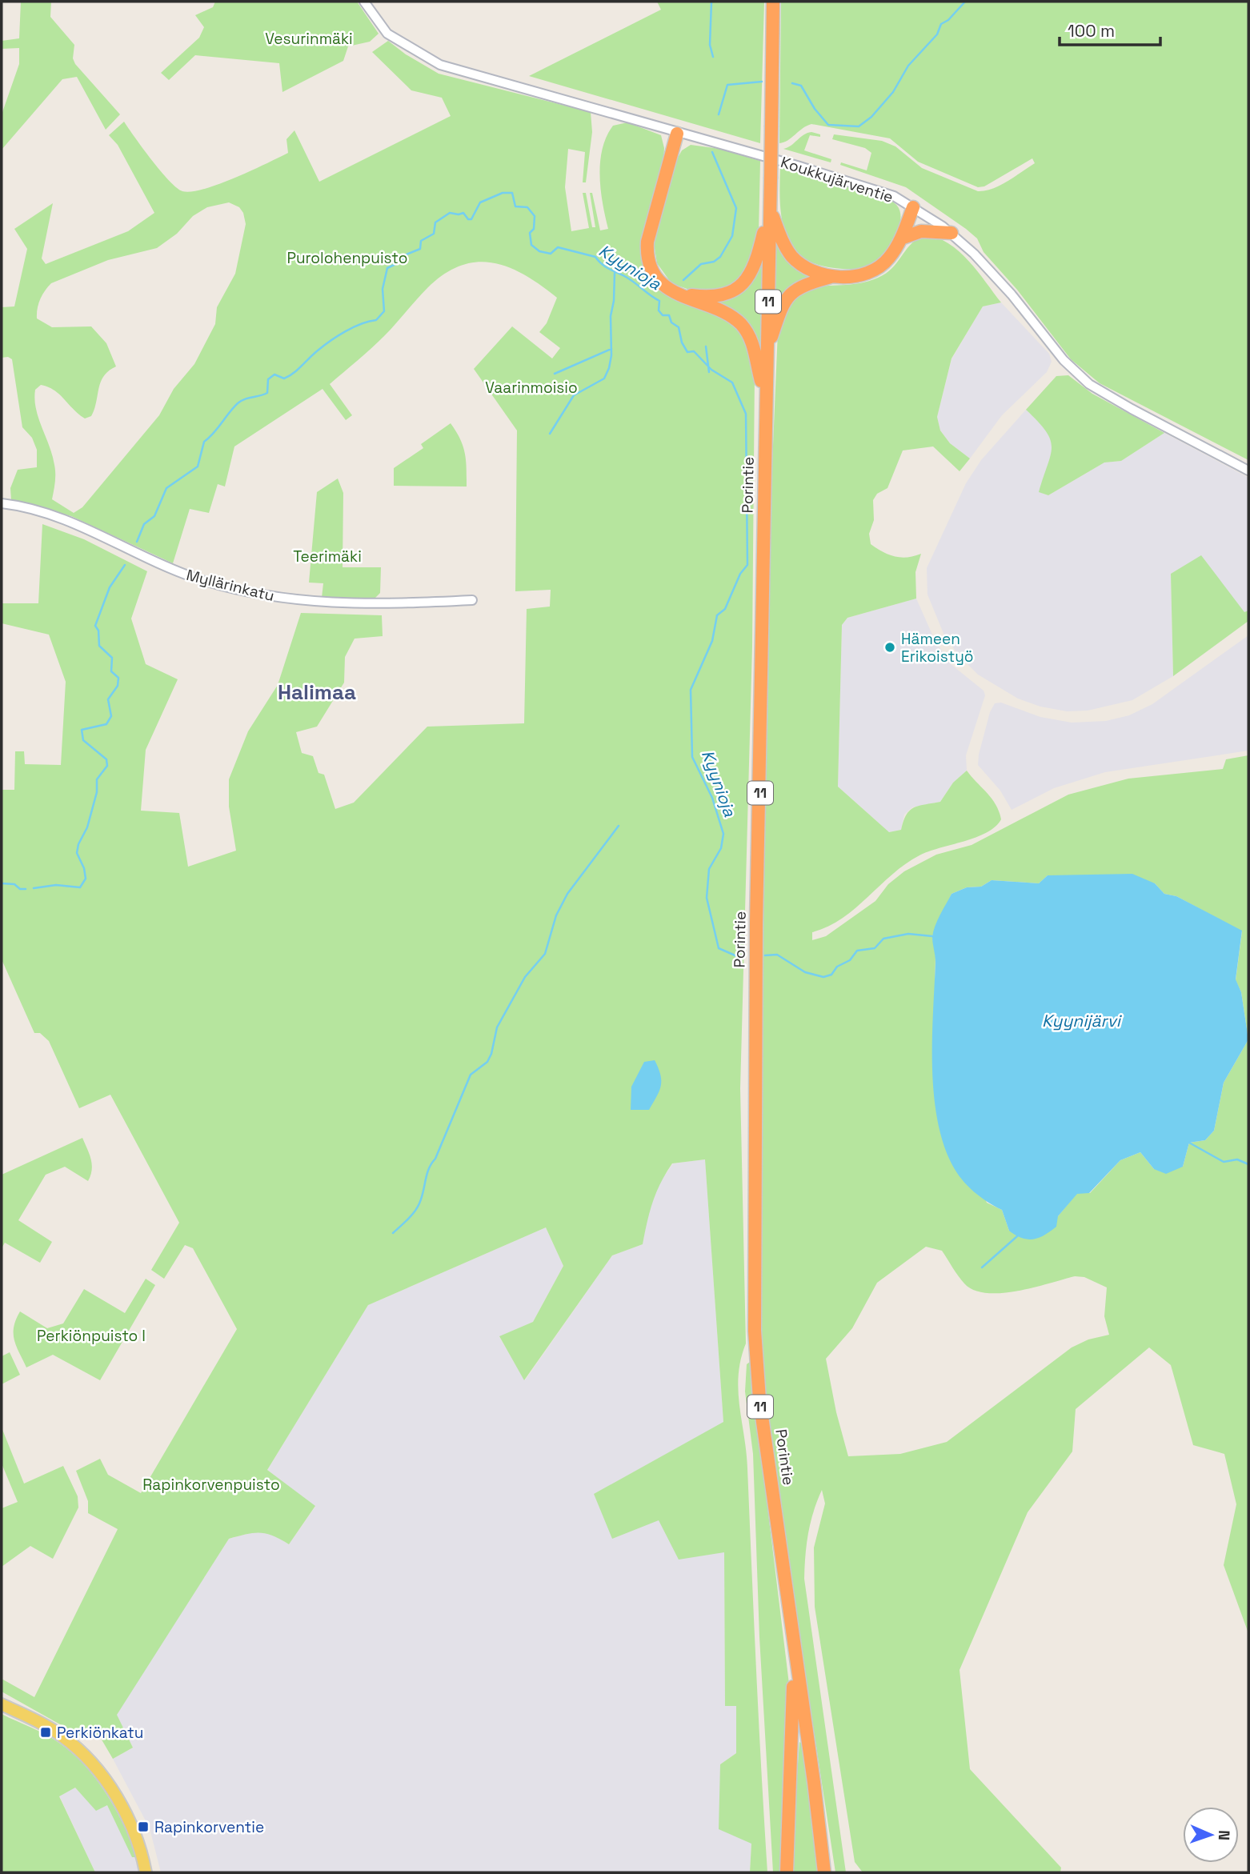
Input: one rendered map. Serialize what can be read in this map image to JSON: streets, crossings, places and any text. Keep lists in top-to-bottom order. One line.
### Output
{"streets":{"highway":["11","Porintie"],"street":["Koukkujärventie","Myllärinkatu"]},"districts":["Halimaa"],"water":["Kyynioja","Kyynijärvi"],"parks":["Vesurinmäki","Purolohenpuisto","Vaarinmoisio","Teerimäki","Perkiönpuisto I","Rapinkorvenpuisto"],"places":{"other":["Hämeen Erikoistyö"],"transit":["Perkiönkatu","Rapinkorventie"]},"scale_bar":"100 m","north":"right"}
